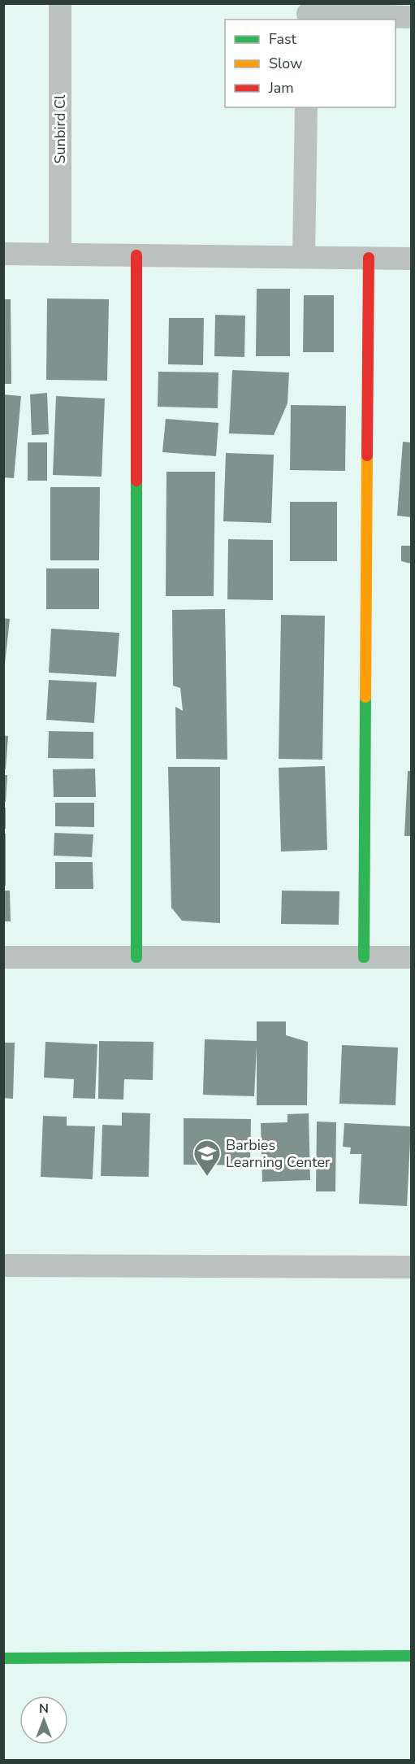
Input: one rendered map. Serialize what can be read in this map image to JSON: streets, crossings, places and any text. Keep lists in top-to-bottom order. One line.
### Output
{"streets":{"street":["Sunbird Cl"]},"places":{"school or university":["Barbies Learning Center"]},"legend":["Fast","Slow","Jam"],"north":"top"}
